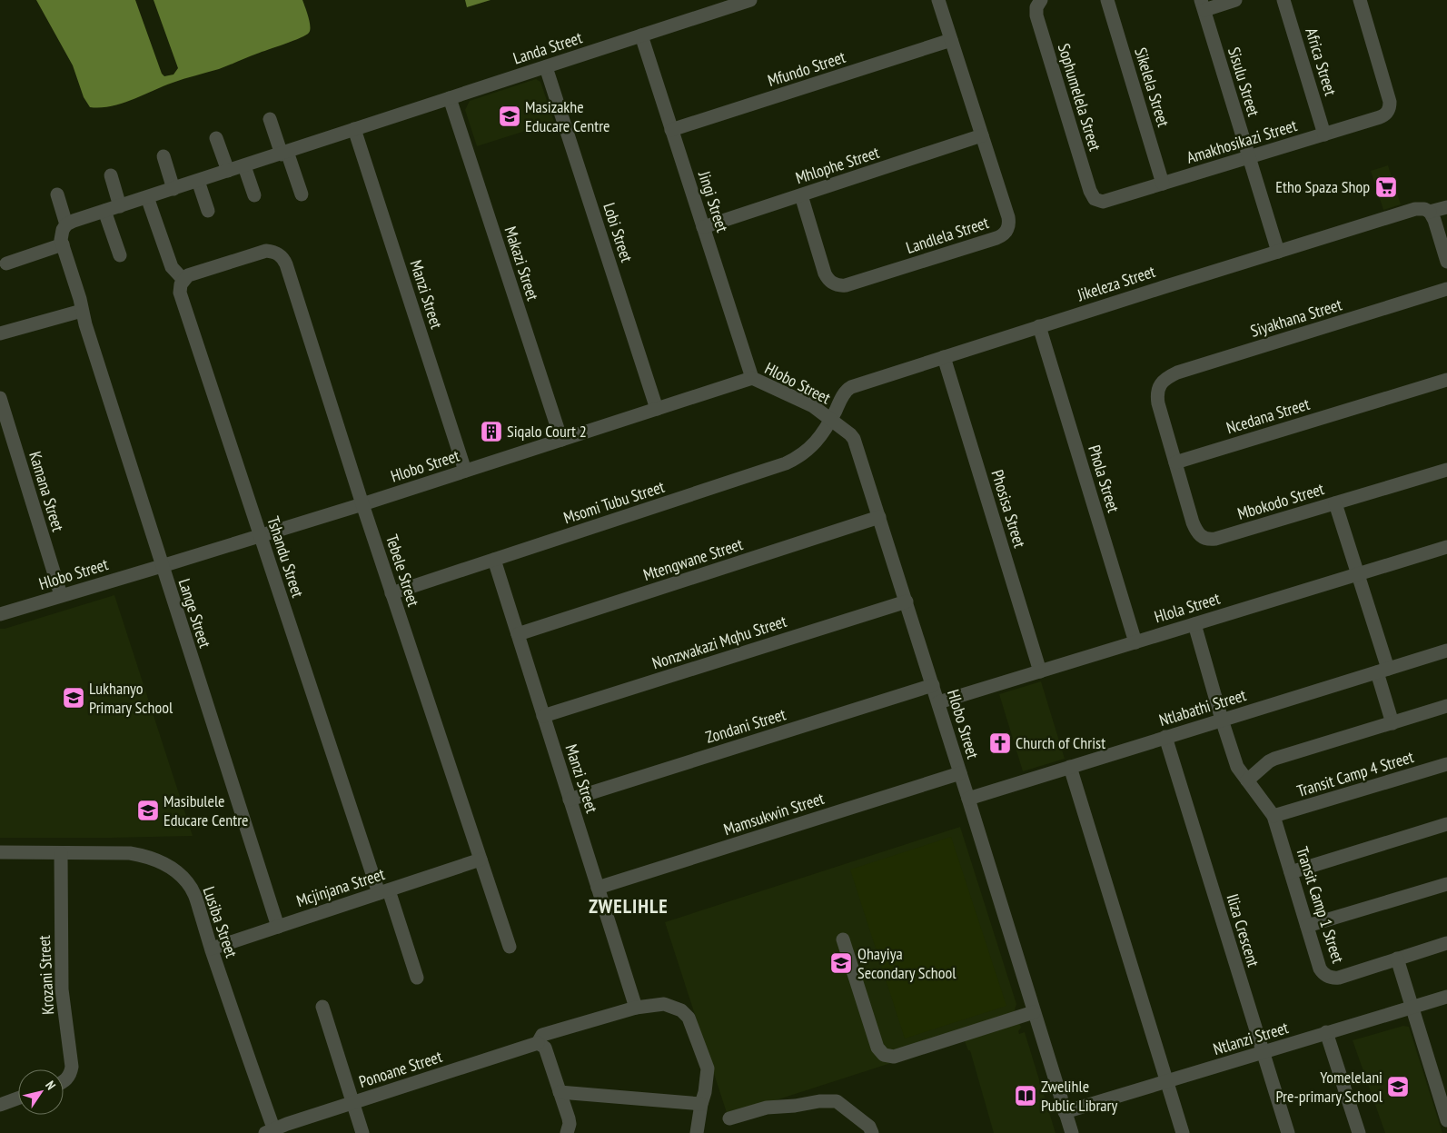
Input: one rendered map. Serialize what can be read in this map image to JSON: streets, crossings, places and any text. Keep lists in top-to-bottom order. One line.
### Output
{"streets":{"street":["Landa Street","Africa Street","Mfundo Street","Sisulu Street","Sikelela Street","Sophumelela Street","Amakhosikazi Street","Mhlophe Street","Jingi Street","Lobi Street","Landlela Street","Makazi Street","Jikeleza Street","Manzi Street","Siyakhana Street","Hlobo Street","Ncedana Street","Phola Street","Kamana Street","Mbokodo Street","Msomi Tubu Street","Phosisa Street","Tshandu Street","Mtengwane Street","Tebele Street","Hlola Street","Lange Street","Nonzwakazi Mqhu Street","Ntlabathi Street","Zondani Street","Transit Camp 4 Street","Mamsukwin Street","Mcjinjana Street","Transit Camp 1 Street","Lusiba Street","Iliza Crescent","Krozani Street","Ntlanzi Street","Ponoane Street"]},"crossings":[["Landa Street","Jingi Street"],["Landa Street","Lobi Street"],["Landa Street","Makazi Street"],["Landa Street","Manzi Street"],["Africa Street","Amakhosikazi Street"],["Mfundo Street","Jingi Street"],["Mfundo Street","Landlela Street"],["Sisulu Street","Amakhosikazi Street"],["Sisulu Street","Jikeleza Street"],["Sikelela Street","Amakhosikazi Street"],["Sophumelela Street","Amakhosikazi Street"],["Mhlophe Street","Jingi Street"],["Mhlophe Street","Landlela Street"],["Jingi Street","Hlobo Street"],["Lobi Street","Hlobo Street"],["Makazi Street","Hlobo Street"],["Jikeleza Street","Hlobo Street"],["Jikeleza Street","Phola Street"],["Jikeleza Street","Msomi Tubu Street"],["Jikeleza Street","Phosisa Street"],["Manzi Street","Hlobo Street"],["Manzi Street","Msomi Tubu Street"],["Manzi Street","Mtengwane Street"],["Manzi Street","Nonzwakazi Mqhu Street"],["Manzi Street","Zondani Street"],["Manzi Street","Mamsukwin Street"],["Manzi Street","Ponoane Street"],["Siyakhana Street","Ncedana Street"],["Siyakhana Street","Mbokodo Street"],["Hlobo Street","Kamana Street"],["Hlobo Street","Msomi Tubu Street"],["Hlobo Street","Tshandu Street"],["Hlobo Street","Mtengwane Street"],["Hlobo Street","Tebele Street"],["Hlobo Street","Hlola Street"],["Hlobo Street","Lange Street"],["Hlobo Street","Nonzwakazi Mqhu Street"],["Hlobo Street","Ntlabathi Street"],["Hlobo Street","Zondani Street"],["Hlobo Street","Mamsukwin Street"],["Hlobo Street","Ntlanzi Street"],["Ncedana Street","Mbokodo Street"],["Phola Street","Hlola Street"],["Msomi Tubu Street","Tebele Street"],["Phosisa Street","Hlola Street"],["Tshandu Street","Tebele Street"],["Tshandu Street","Mcjinjana Street"],["Tebele Street","Mcjinjana Street"],["Hlola Street","Transit Camp 1 Street"],["Lange Street","Mcjinjana Street"],["Ntlabathi Street","Transit Camp 1 Street"],["Ntlabathi Street","Iliza Crescent"],["Transit Camp 4 Street","Transit Camp 1 Street"],["Mcjinjana Street","Lusiba Street"],["Lusiba Street","Krozani Street"],["Lusiba Street","Ponoane Street"],["Iliza Crescent","Ntlanzi Street"]],"districts":["ZWELIHLE"],"places":{"school or university":["Masizakhe Educare Centre","Lukhanyo Primary School","Masibulele Educare Centre","Qhayiya Secondary School","Yomelelani Pre-primary School"],"supermarket":["Etho Spaza Shop"],"building":["Siqalo Court 2"],"church":["Church of Christ"],"library":["Zwelihle Public Library"]},"north":"top right"}
